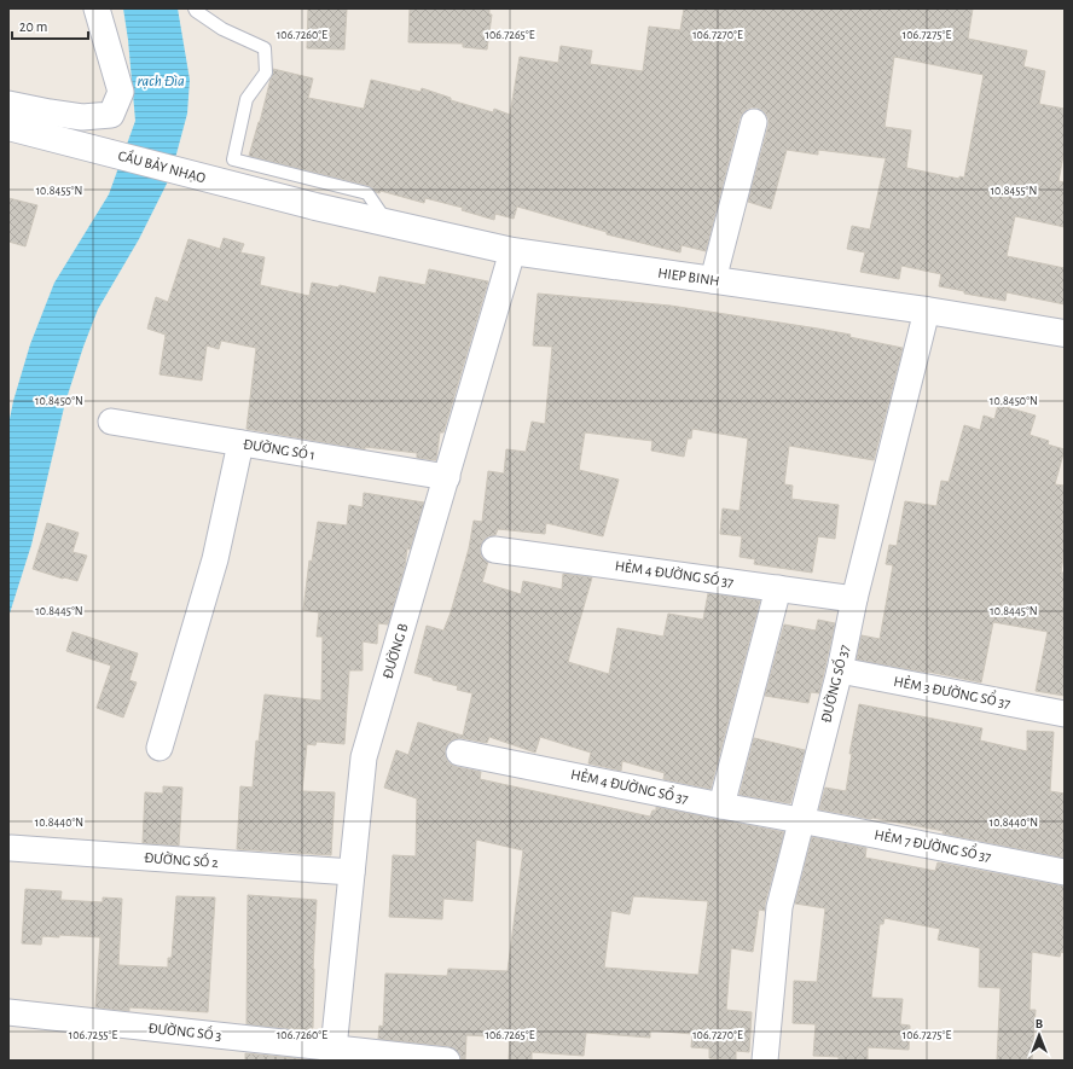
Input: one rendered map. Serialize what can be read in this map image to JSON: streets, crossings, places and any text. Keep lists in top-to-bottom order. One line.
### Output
{"streets":{"main road":["CẦU BẢY NHẠO","HIEP BINH"],"street":["ĐƯỜNG SỐ 1","HẺM 4 ĐƯỜNG SỐ 37","ĐƯỜNG B","ĐƯỜNG SỐ 37","HẺM 3 ĐƯỜNG SỔ 37","HẺM 4 ĐƯỜNG SỔ 37","HẺM 7 ĐƯỜNG SỔ 37","ĐƯỜNG SỐ 2","ĐƯỜNG SỐ 3"]},"crossings":[["CẦU BẢY NHẠO","HIEP BINH"],["HIEP BINH","ĐƯỜNG B"],["HIEP BINH","ĐƯỜNG SỐ 37"],["ĐƯỜNG SỐ 1","ĐƯỜNG B"],["HẺM 4 ĐƯỜNG SỐ 37","ĐƯỜNG SỐ 37"],["ĐƯỜNG B","ĐƯỜNG SỐ 2"],["ĐƯỜNG B","ĐƯỜNG SỐ 3"],["ĐƯỜNG SỐ 37","HẺM 3 ĐƯỜNG SỔ 37"],["ĐƯỜNG SỐ 37","HẺM 4 ĐƯỜNG SỔ 37"],["ĐƯỜNG SỐ 37","HẺM 7 ĐƯỜNG SỔ 37"],["HẺM 4 ĐƯỜNG SỔ 37","HẺM 7 ĐƯỜNG SỔ 37"]],"water":["rạch Đìa"],"scale_bar":"20 m","north":"top","coordinates":["106.7260°E","106.7265°E","106.7270°E","106.7275°E","10.8455°N","10.8450°N","10.8445°N","10.8440°N","106.7255°E"]}
